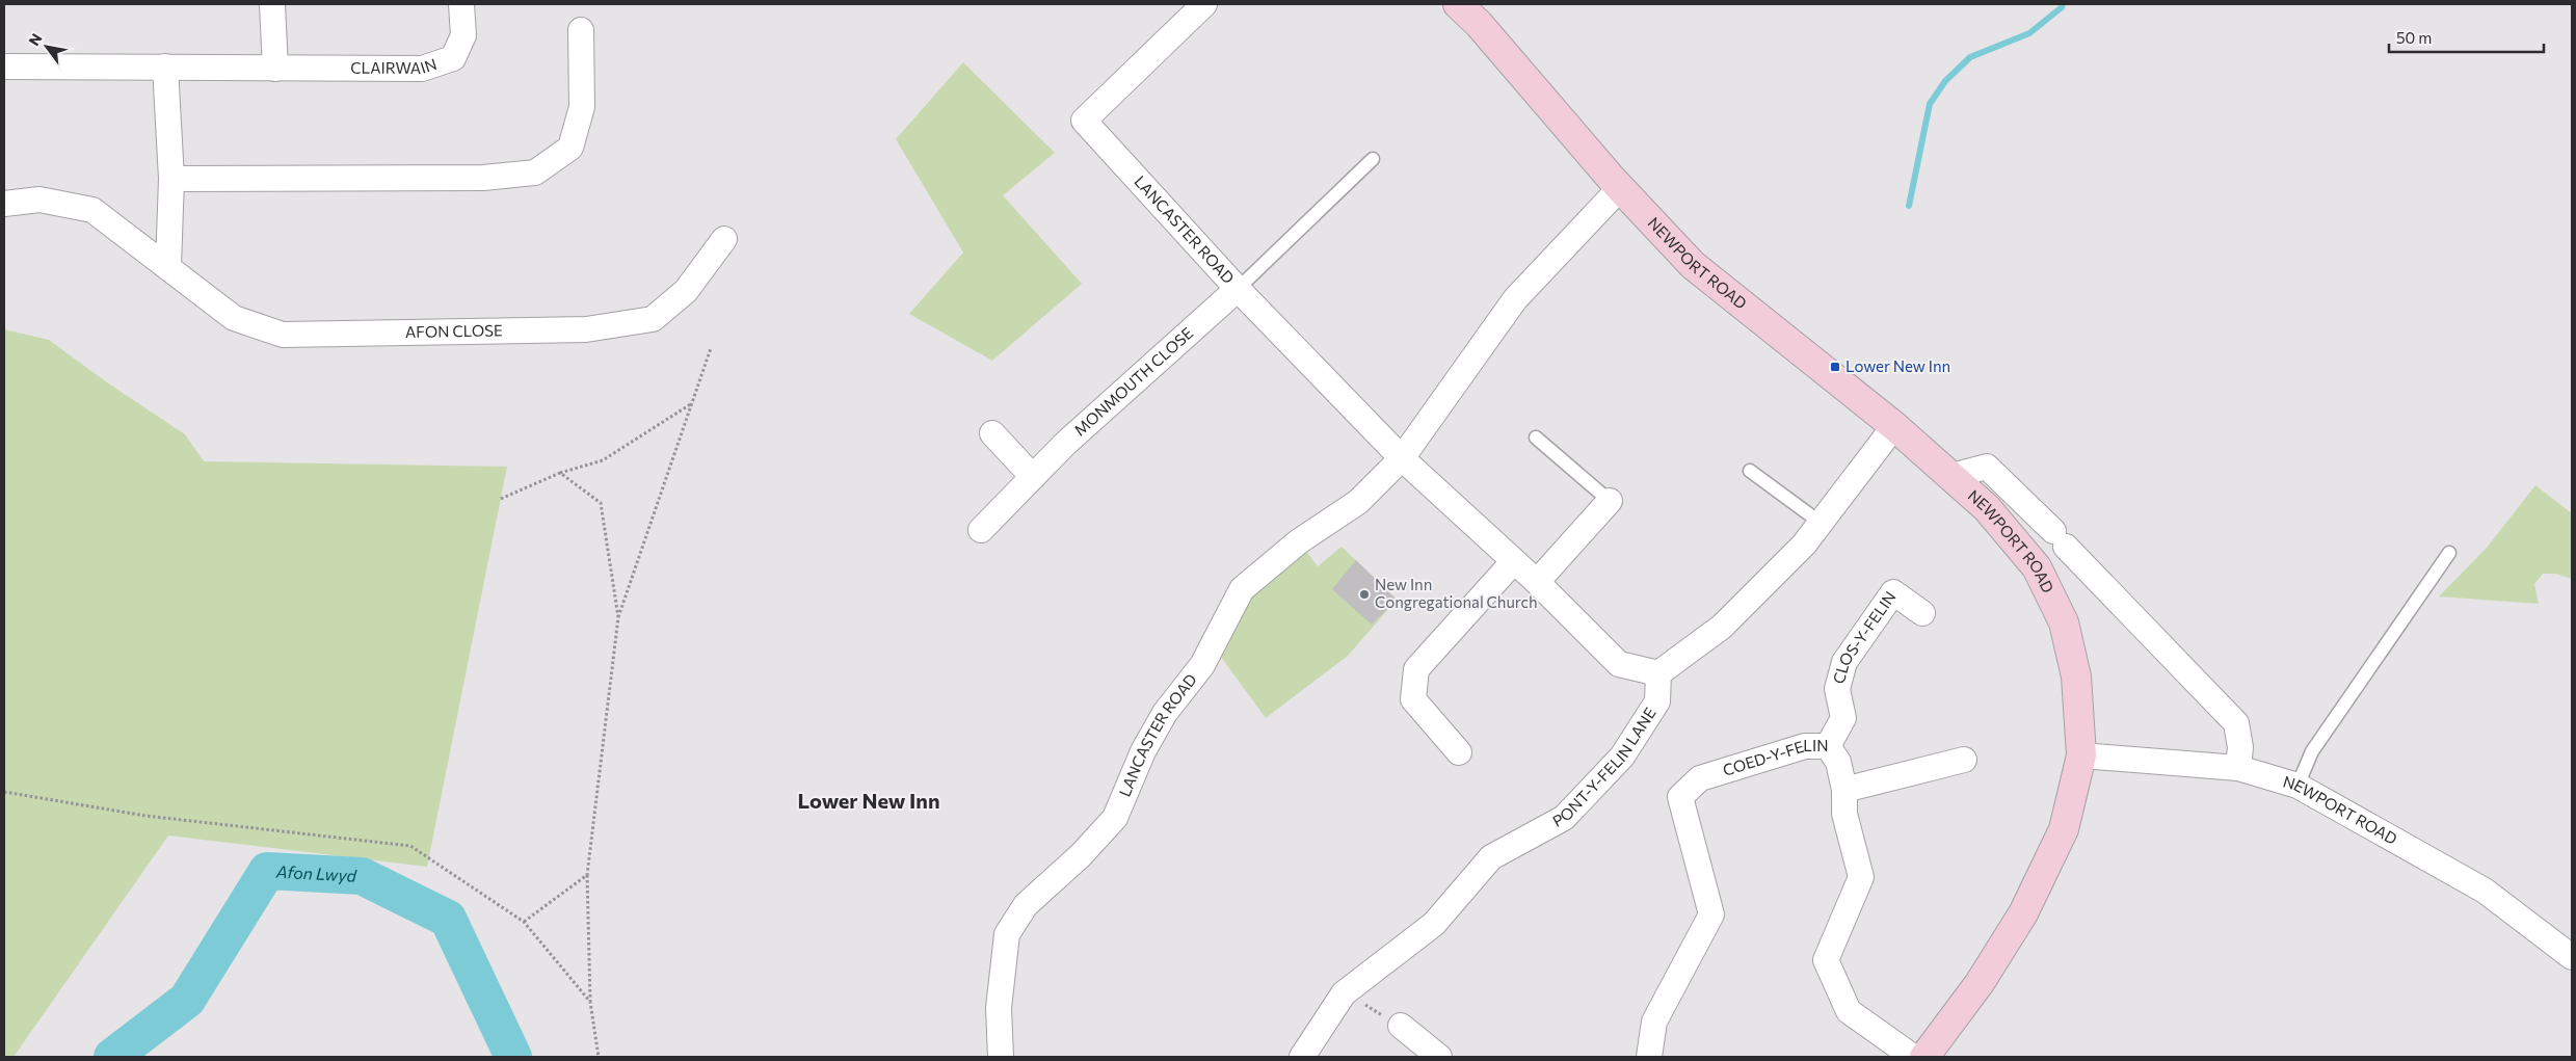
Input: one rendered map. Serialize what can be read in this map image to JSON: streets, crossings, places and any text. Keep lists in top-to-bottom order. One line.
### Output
{"streets":{"street":["CLAIRWAIN","LANCASTER ROAD","NEWPORT ROAD","AFON CLOSE","MONMOUTH CLOSE","CLOS-Y-FELIN","COED-Y-FELIN","PONT-Y-FELIN LANE"]},"crossings":[["LANCASTER ROAD","NEWPORT ROAD"],["LANCASTER ROAD","MONMOUTH CLOSE"],["LANCASTER ROAD","PONT-Y-FELIN LANE"],["CLOS-Y-FELIN","COED-Y-FELIN"]],"districts":["Lower New Inn"],"water":["Afon Lwyd"],"places":{"transit":["Lower New Inn"],"other":["New Inn Congregational Church"]},"scale_bar":"50 m","north":"top left"}
